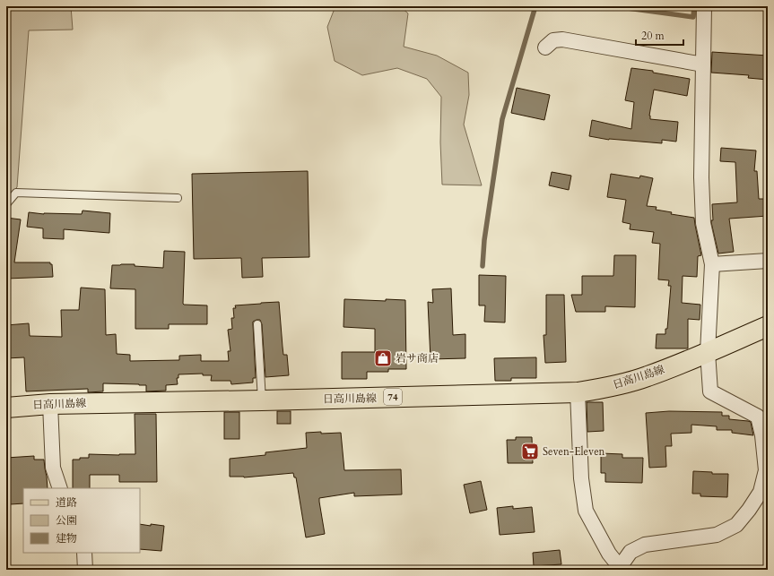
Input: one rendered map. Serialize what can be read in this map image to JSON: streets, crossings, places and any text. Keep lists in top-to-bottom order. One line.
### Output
{"streets":{"main road":["日高川島線","74"]},"places":{"shop":["岩サ商店"],"supermarket":["Seven-Eleven"]},"legend":["道路","公園","建物"],"scale_bar":"20 m"}
